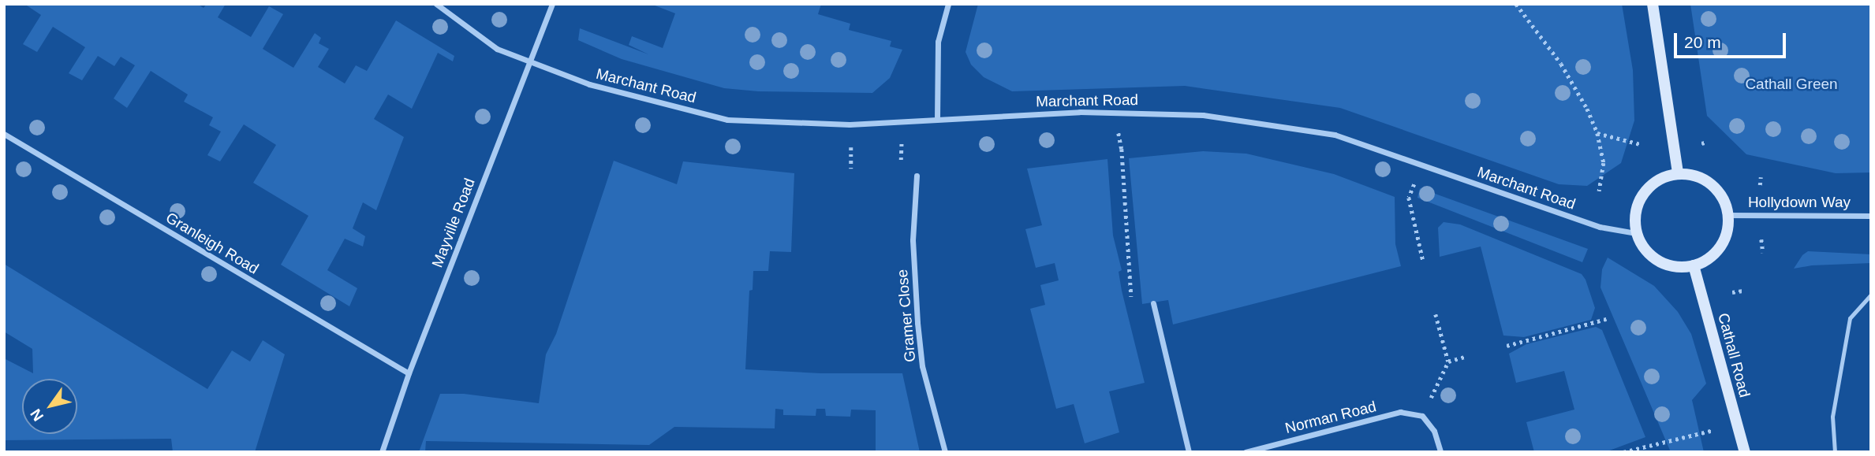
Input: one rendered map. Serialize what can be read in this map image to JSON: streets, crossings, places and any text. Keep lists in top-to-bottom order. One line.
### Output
{"streets":{"main road":["Cathall Road"],"street":["Marchant Road","Hollydown Way","Mayville Road","Granleigh Road","Gramer Close","Norman Road"]},"crossings":[["Marchant Road","Hollydown Way"],["Marchant Road","Mayville Road"],["Marchant Road","Cathall Road"],["Hollydown Way","Cathall Road"],["Mayville Road","Granleigh Road"]],"parks":["Cathall Green"],"scale_bar":"20 m","north":"bottom left"}
